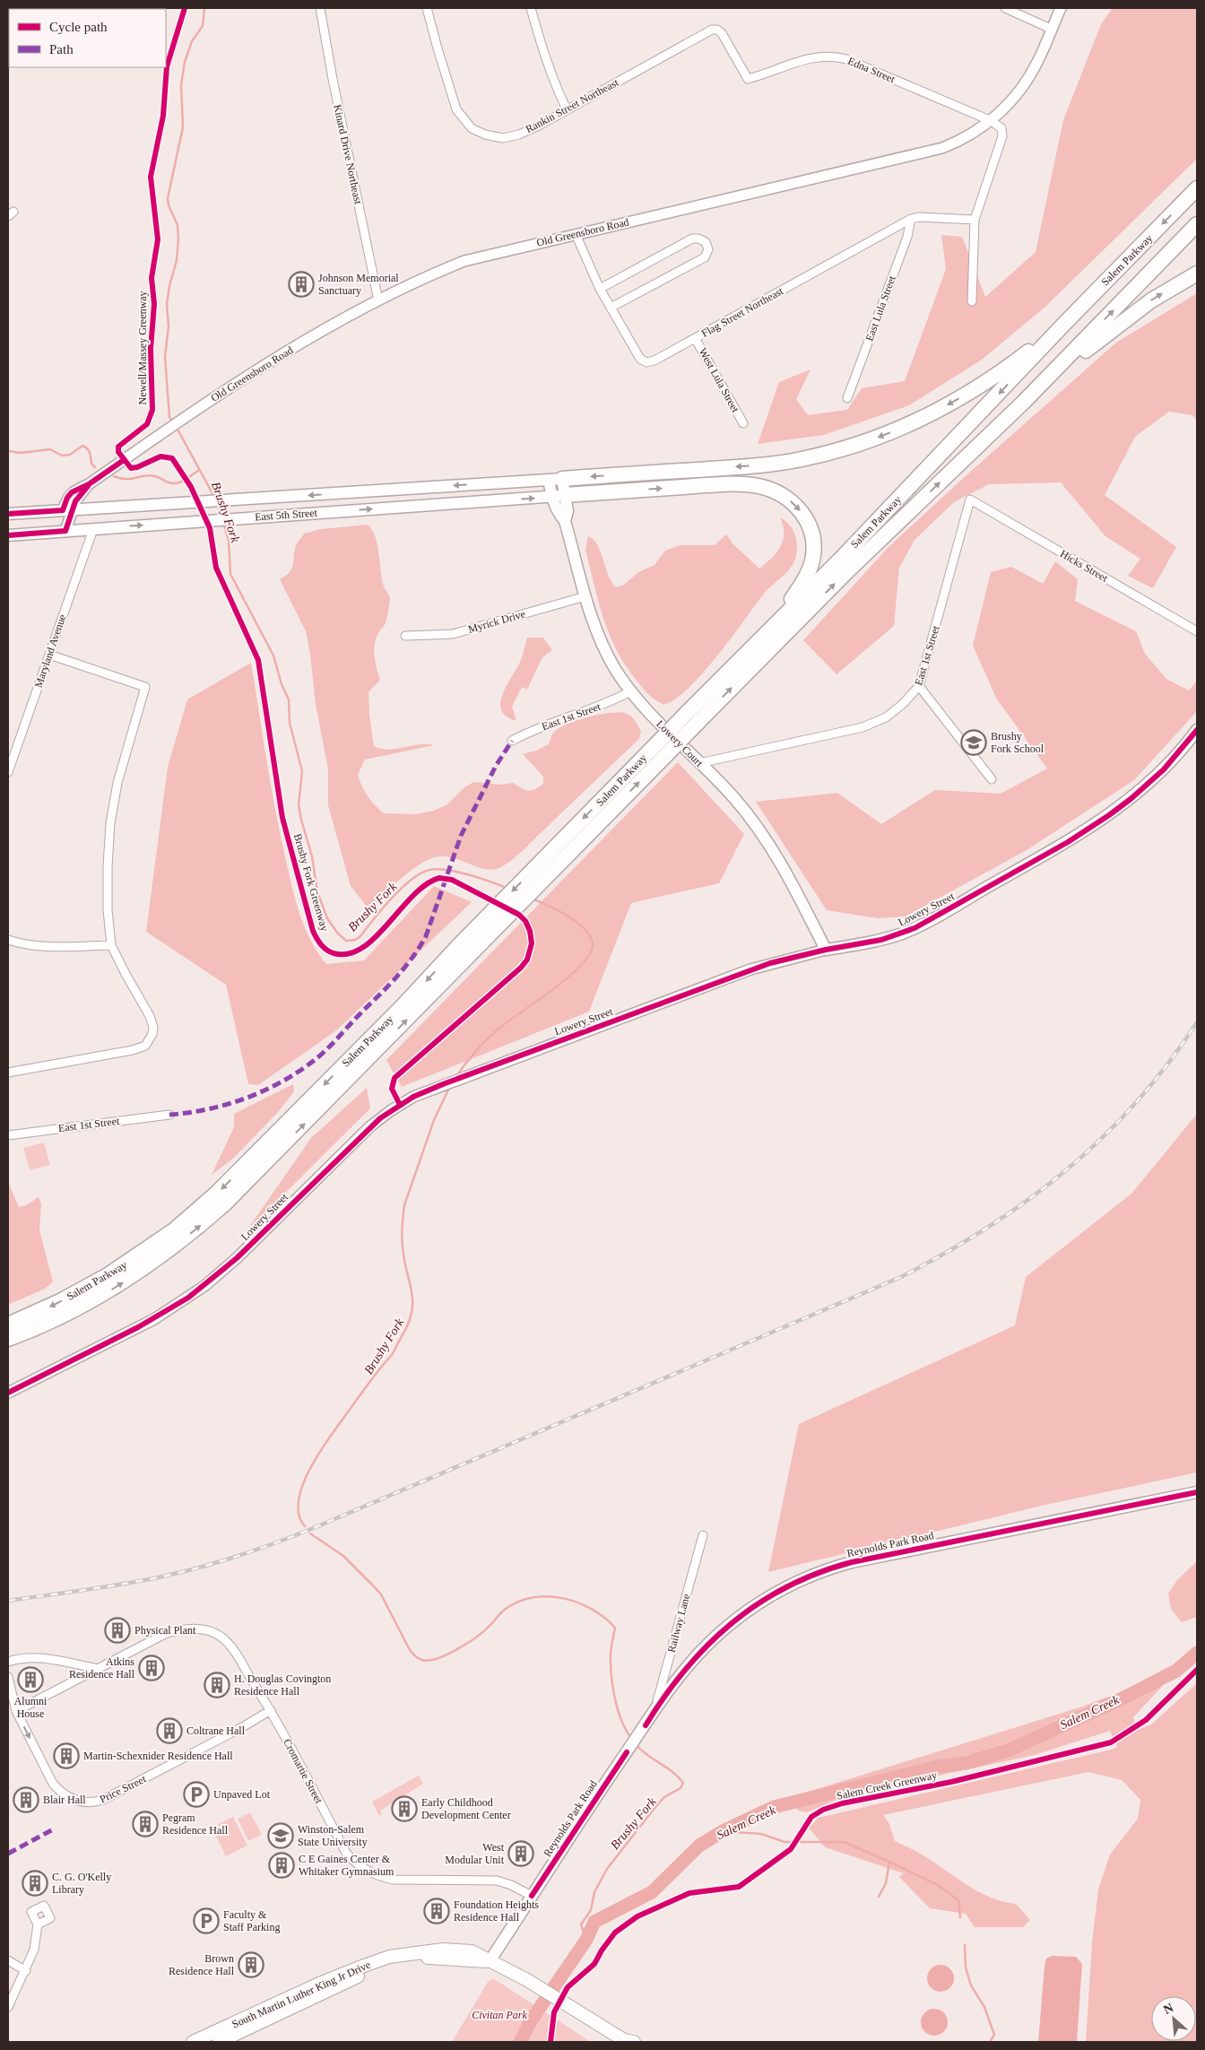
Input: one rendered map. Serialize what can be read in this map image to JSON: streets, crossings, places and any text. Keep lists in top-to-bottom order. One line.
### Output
{"streets":{"highway":["Salem Parkway"],"main road":["East 5th Street","Lowery Court","Lowery Street","Reynolds Park Road","South Martin Luther King Jr Drive"],"street":["Edna Street","Rankin Street Northeast","Kinard Drive Northeast","Old Greensboro Road","East Lula Street","Flag Street Northeast","West Lula Street","Hicks Street","Myrick Drive","Maryland Avenue","East 1st Street","Railway Lane","Cromartie Street","Price Street"],"cycle path":["Newell/Massey Greenway","Salem Creek Greenway"]},"crossings":[["Edna Street","Rankin Street Northeast"],["Edna Street","Old Greensboro Road"],["Kinard Drive Northeast","Old Greensboro Road"],["Old Greensboro Road","Flag Street Northeast"],["Old Greensboro Road","East 5th Street"],["East Lula Street","Flag Street Northeast"],["Flag Street Northeast","West Lula Street"],["East 5th Street","Maryland Avenue"],["East 5th Street","Lowery Court"],["Hicks Street","East 1st Street"],["Myrick Drive","Lowery Court"],["East 1st Street","Lowery Court"],["Lowery Court","Lowery Street"],["Reynolds Park Road","Railway Lane"],["Reynolds Park Road","Cromartie Street"],["Reynolds Park Road","South Martin Luther King Jr Drive"],["Cromartie Street","Price Street"]],"water":["Brushy Fork","Salem Creek"],"parks":["Civitan Park"],"places":{"building":["Johnson Memorial Sanctuary","Physical Plant","Atkins Residence Hall","Alumni House","H. Douglas Covington Residence Hall","Coltrane Hall","Martin-Schexnider Residence Hall","Blair Hall","Early Childhood Development Center","Pegram Residence Hall","West Modular Unit","C E Gaines Center & Whitaker Gymnasium","C. G. O'Kelly Library","Foundation Heights Residence Hall","Brown Residence Hall"],"school or university":["Brushy Fork School","Winston-Salem State University"],"parking":["Unpaved Lot","Faculty & Staff Parking"]},"legend":["Cycle path","Path"],"north":"top left"}
